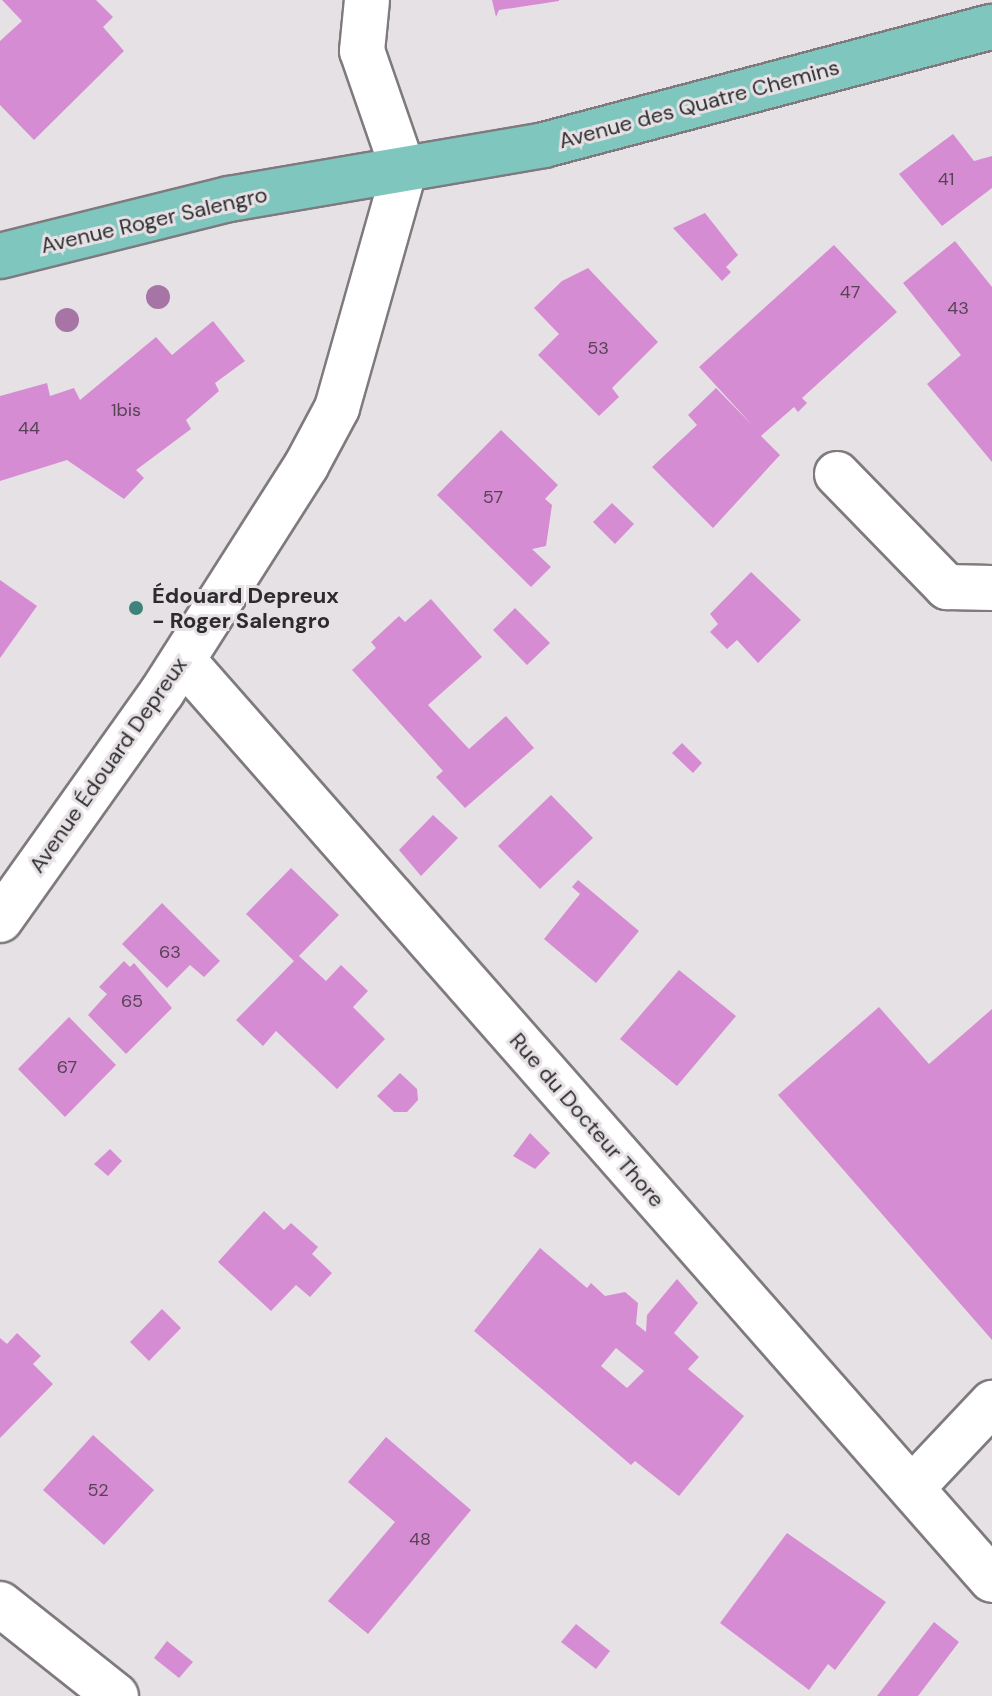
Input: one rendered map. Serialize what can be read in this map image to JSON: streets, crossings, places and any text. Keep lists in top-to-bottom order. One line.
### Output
{"streets":{"main road":["Avenue des Quatre Chemins","Avenue Roger Salengro"],"street":["Avenue Édouard Depreux","Rue du Docteur Thore"]},"crossings":[["Avenue des Quatre Chemins","Avenue Roger Salengro"],["Avenue des Quatre Chemins","Avenue Édouard Depreux"],["Avenue Roger Salengro","Avenue Édouard Depreux"],["Avenue Édouard Depreux","Rue du Docteur Thore"]],"places":["Édouard Depreux - Roger Salengro"],"house_numbers":["41","47","43","53","1bis","44","57","63","65","67","52","48"]}
